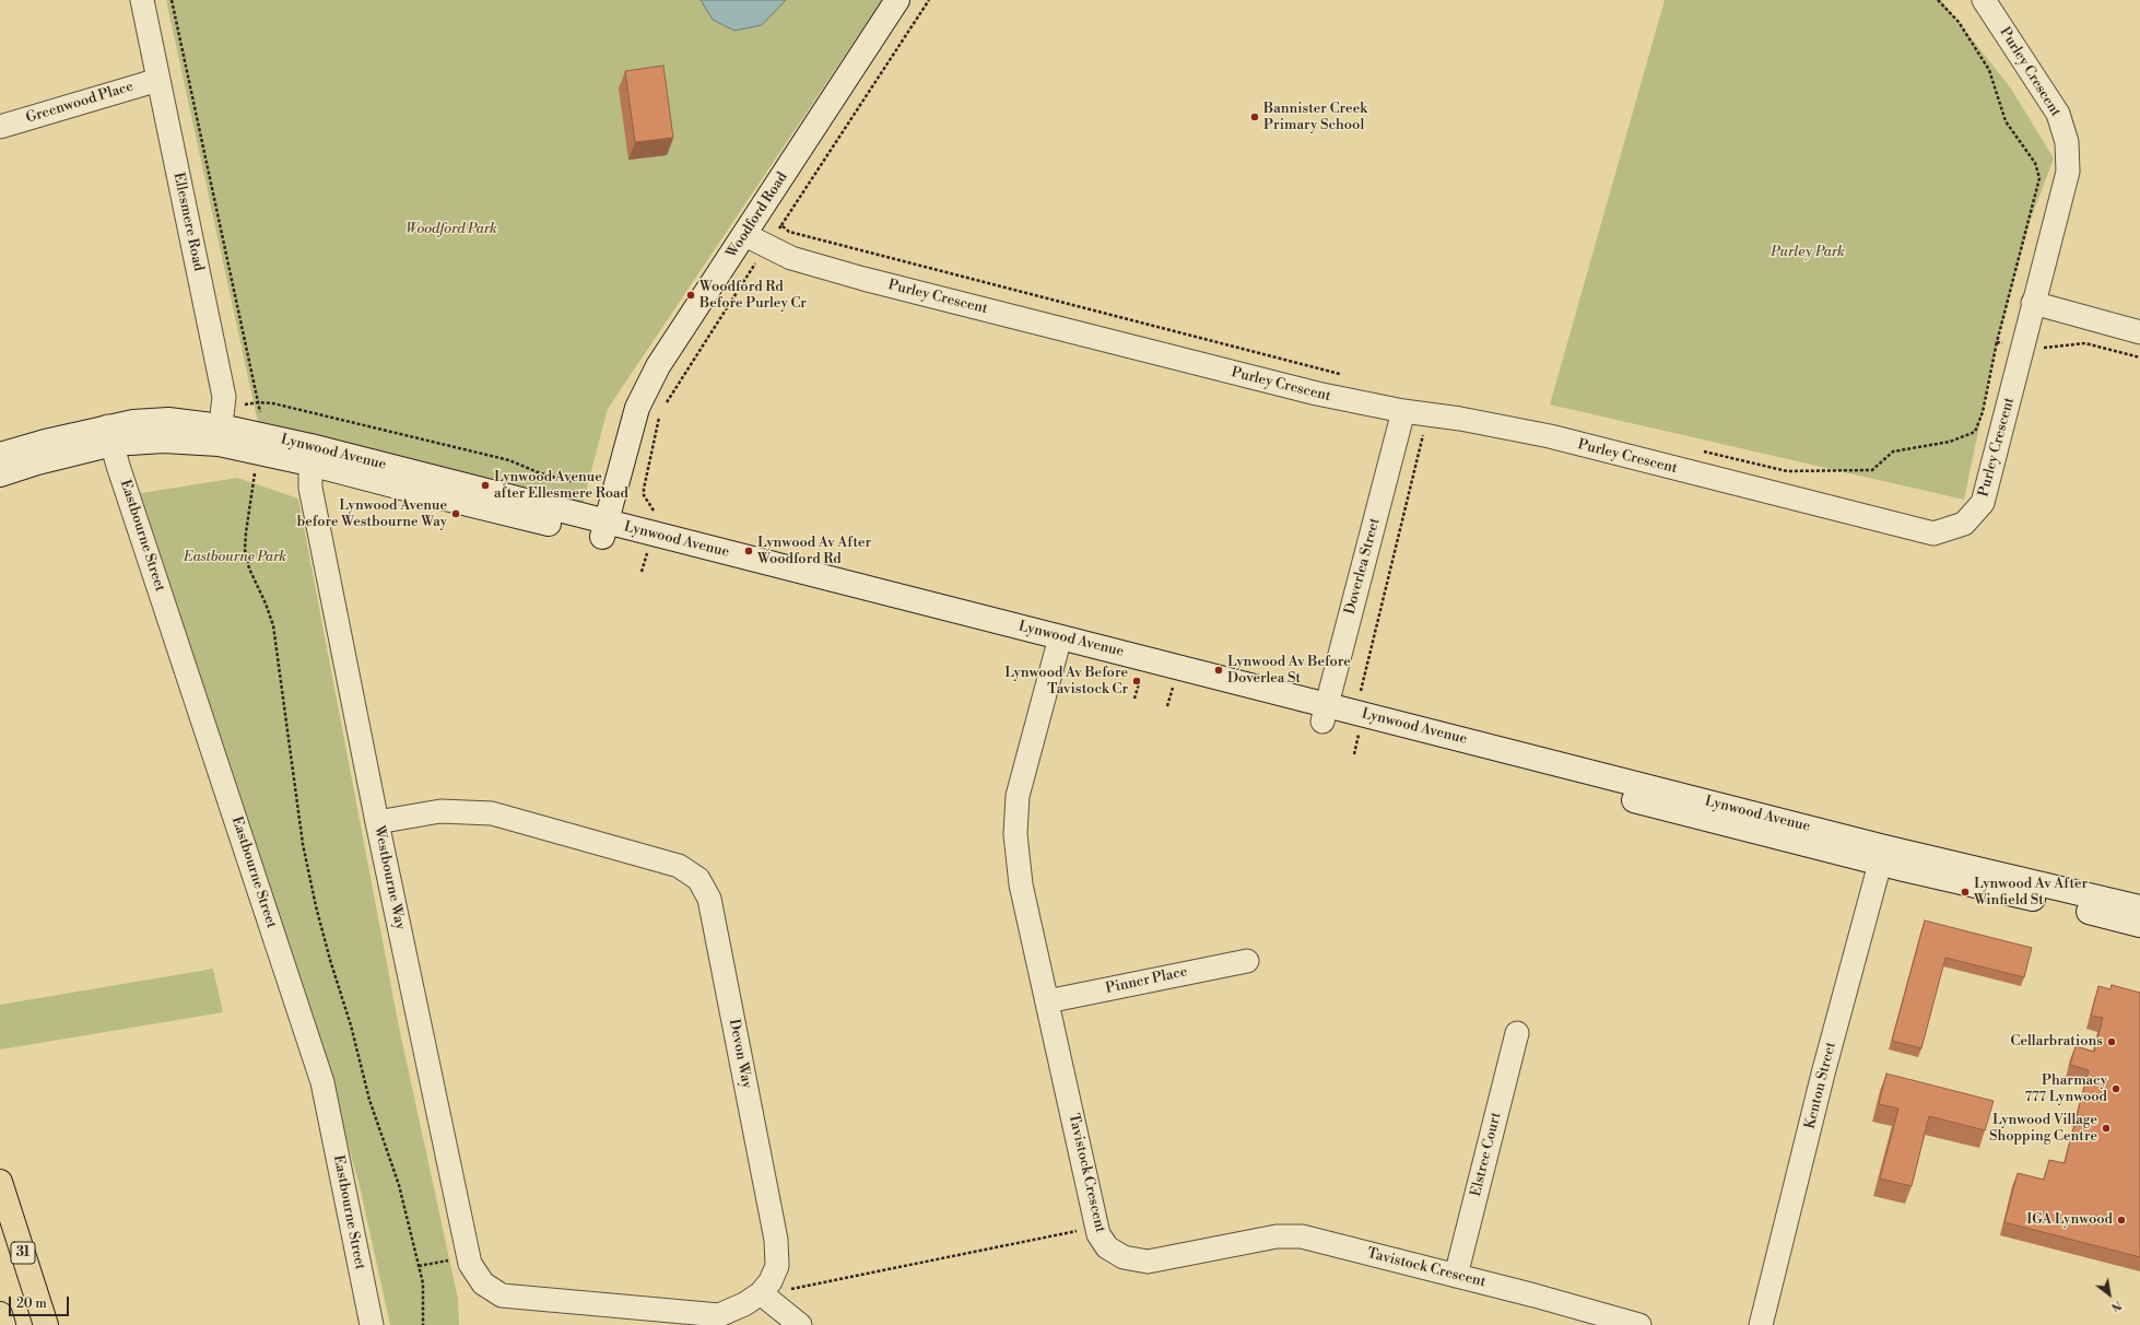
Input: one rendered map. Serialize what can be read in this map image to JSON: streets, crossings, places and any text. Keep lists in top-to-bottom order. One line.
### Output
{"streets":{"main road":["31"],"street":["Purley Crescent","Greenwood Place","Woodford Road","Ellesmere Road","Lynwood Avenue","Eastbourne Street","Doverlea Street","Westbourne Way","Pinner Place","Devon Way","Kenton Street","Elstree Court","Tavistock Crescent"]},"crossings":[["Purley Crescent","Woodford Road"],["Purley Crescent","Doverlea Street"],["Greenwood Place","Ellesmere Road"],["Woodford Road","Lynwood Avenue"],["Ellesmere Road","Lynwood Avenue"],["Lynwood Avenue","Eastbourne Street"],["Lynwood Avenue","Doverlea Street"],["Lynwood Avenue","Westbourne Way"],["Lynwood Avenue","Kenton Street"],["Lynwood Avenue","Tavistock Crescent"],["Westbourne Way","Devon Way"],["Pinner Place","Tavistock Crescent"],["Elstree Court","Tavistock Crescent"]],"parks":["Woodford Park","Purley Park","Eastbourne Park"],"places":["Bannister Creek Primary School","Woodford Rd Before Purley Cr","Lynwood Avenue after Ellesmere Road","Lynwood Avenue before Westbourne Way","Lynwood Av After Woodford Rd","Lynwood Av Before Doverlea St","Lynwood Av Before Tavistock Cr","Lynwood Av After Winfield St","Cellarbrations","Pharmacy 777 Lynwood","Lynwood Village Shopping Centre","IGA Lynwood"],"scale_bar":"20 m","north":"bottom right"}
